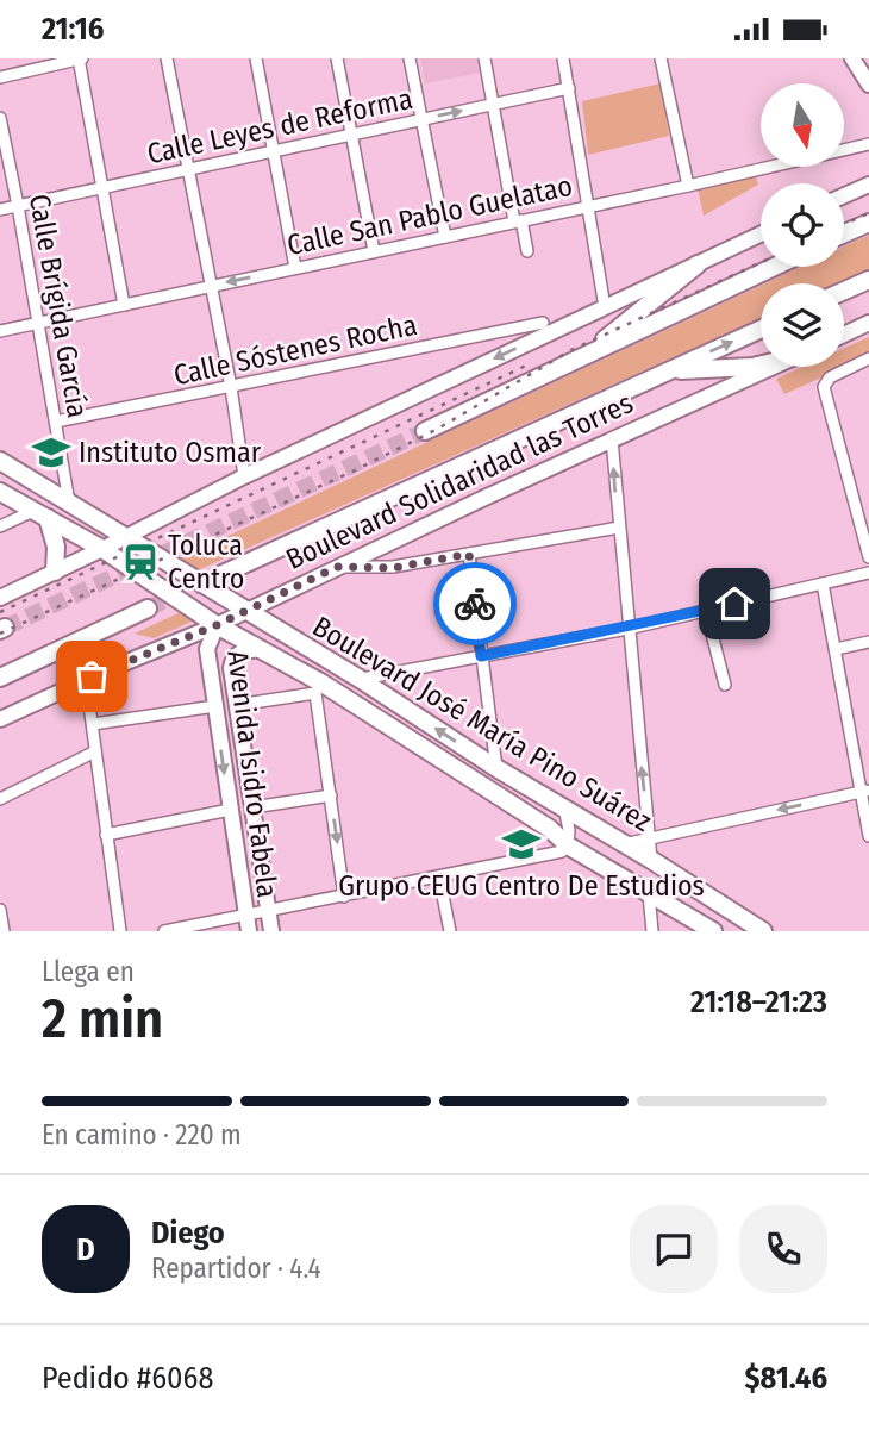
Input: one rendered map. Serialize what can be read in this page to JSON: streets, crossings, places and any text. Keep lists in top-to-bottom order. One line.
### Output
{"streets":{"highway":["Boulevard Solidaridad las Torres","Boulevard José María Pino Suárez"],"main road":["Avenida Isidro Fabela"],"street":["Calle Leyes de Reforma","Calle San Pablo Guelatao","Calle Brígida García","Calle Sóstenes Rocha"]},"crossings":[["Calle Leyes de Reforma","Calle Brígida García"],["Calle San Pablo Guelatao","Calle Brígida García"],["Calle Brígida García","Calle Sóstenes Rocha"],["Calle Brígida García","Boulevard José María Pino Suárez"],["Boulevard Solidaridad las Torres","Boulevard José María Pino Suárez"],["Boulevard Solidaridad las Torres","Avenida Isidro Fabela"],["Boulevard José María Pino Suárez","Avenida Isidro Fabela"]],"places":{"school or university":["Instituto Osmar","Grupo CEUG Centro De Estudios"],"station":["Toluca Centro"]},"north":"bottom","page":{"status":"21:16","heading":["2 min","Llega en","21:18–21:23"],"panel":["Diego","Repartidor · 4.4","Pedido #6068","$81.46"],"bar":"En camino · 220 m","round":"D"}}
